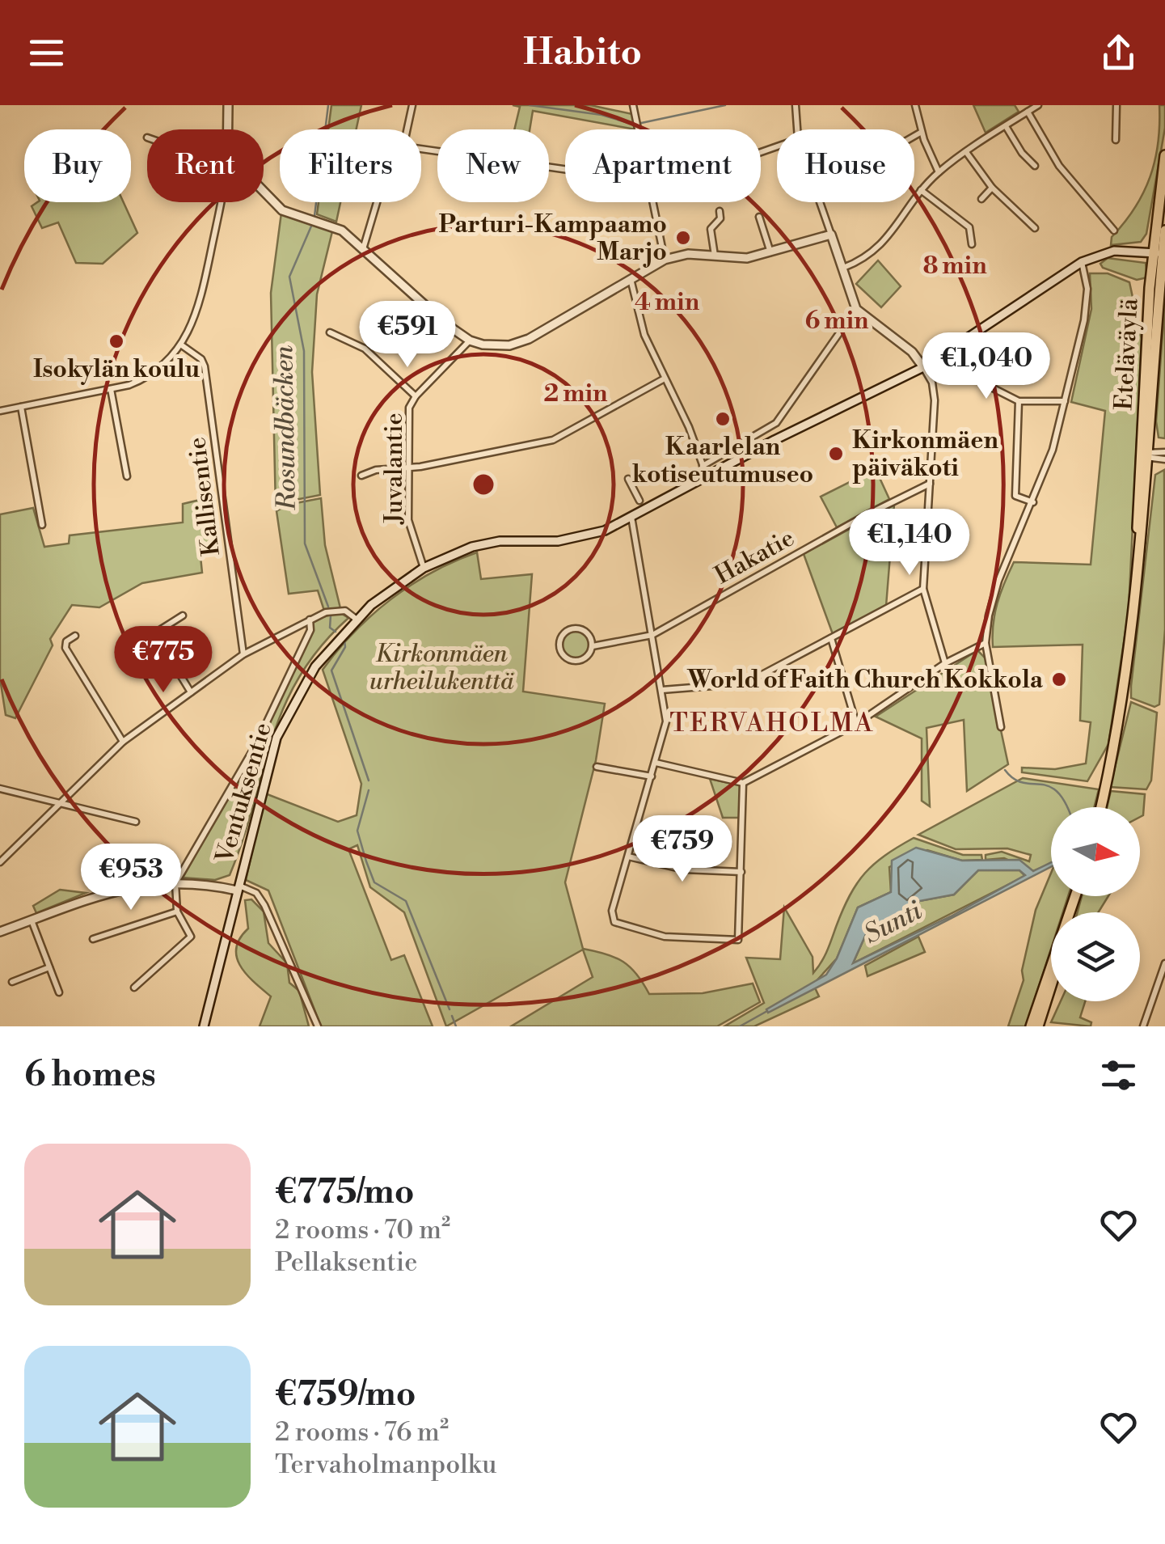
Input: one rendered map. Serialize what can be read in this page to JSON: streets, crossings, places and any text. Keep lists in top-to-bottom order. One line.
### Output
{"streets":{"highway":["Eteläväylä"],"main road":["Ventuksentie"],"street":["Juvalantie","Kallisentie","Hakatie"]},"crossings":[["Eteläväylä","Ventuksentie"],["Juvalantie","Ventuksentie"]],"districts":["TERVAHOLMA"],"water":["Rosundbäcken","Sunti"],"parks":["Kirkonmäen urheilukenttä"],"places":["Parturi-Kampaamo Marjo","Isokylän koulu","Kaarlelan kotiseutumuseo","Kirkonmäen päiväkoti","World of Faith Church Kokkola"],"north":"right","page":{"header":"Habito","chip":["Buy","Rent","Filters","New","Apartment","House"],"price":["€591","€1,040","€1,140","€775","€759","€953"],"heading":"6 homes","list":[{"name":"€775/mo","note":"2 rooms · 70 m² · Pellaksentie"},{"name":"€759/mo","note":"2 rooms · 76 m² · Tervaholmanpolku"}]},"rings":["8 min","4 min","6 min","2 min"]}
